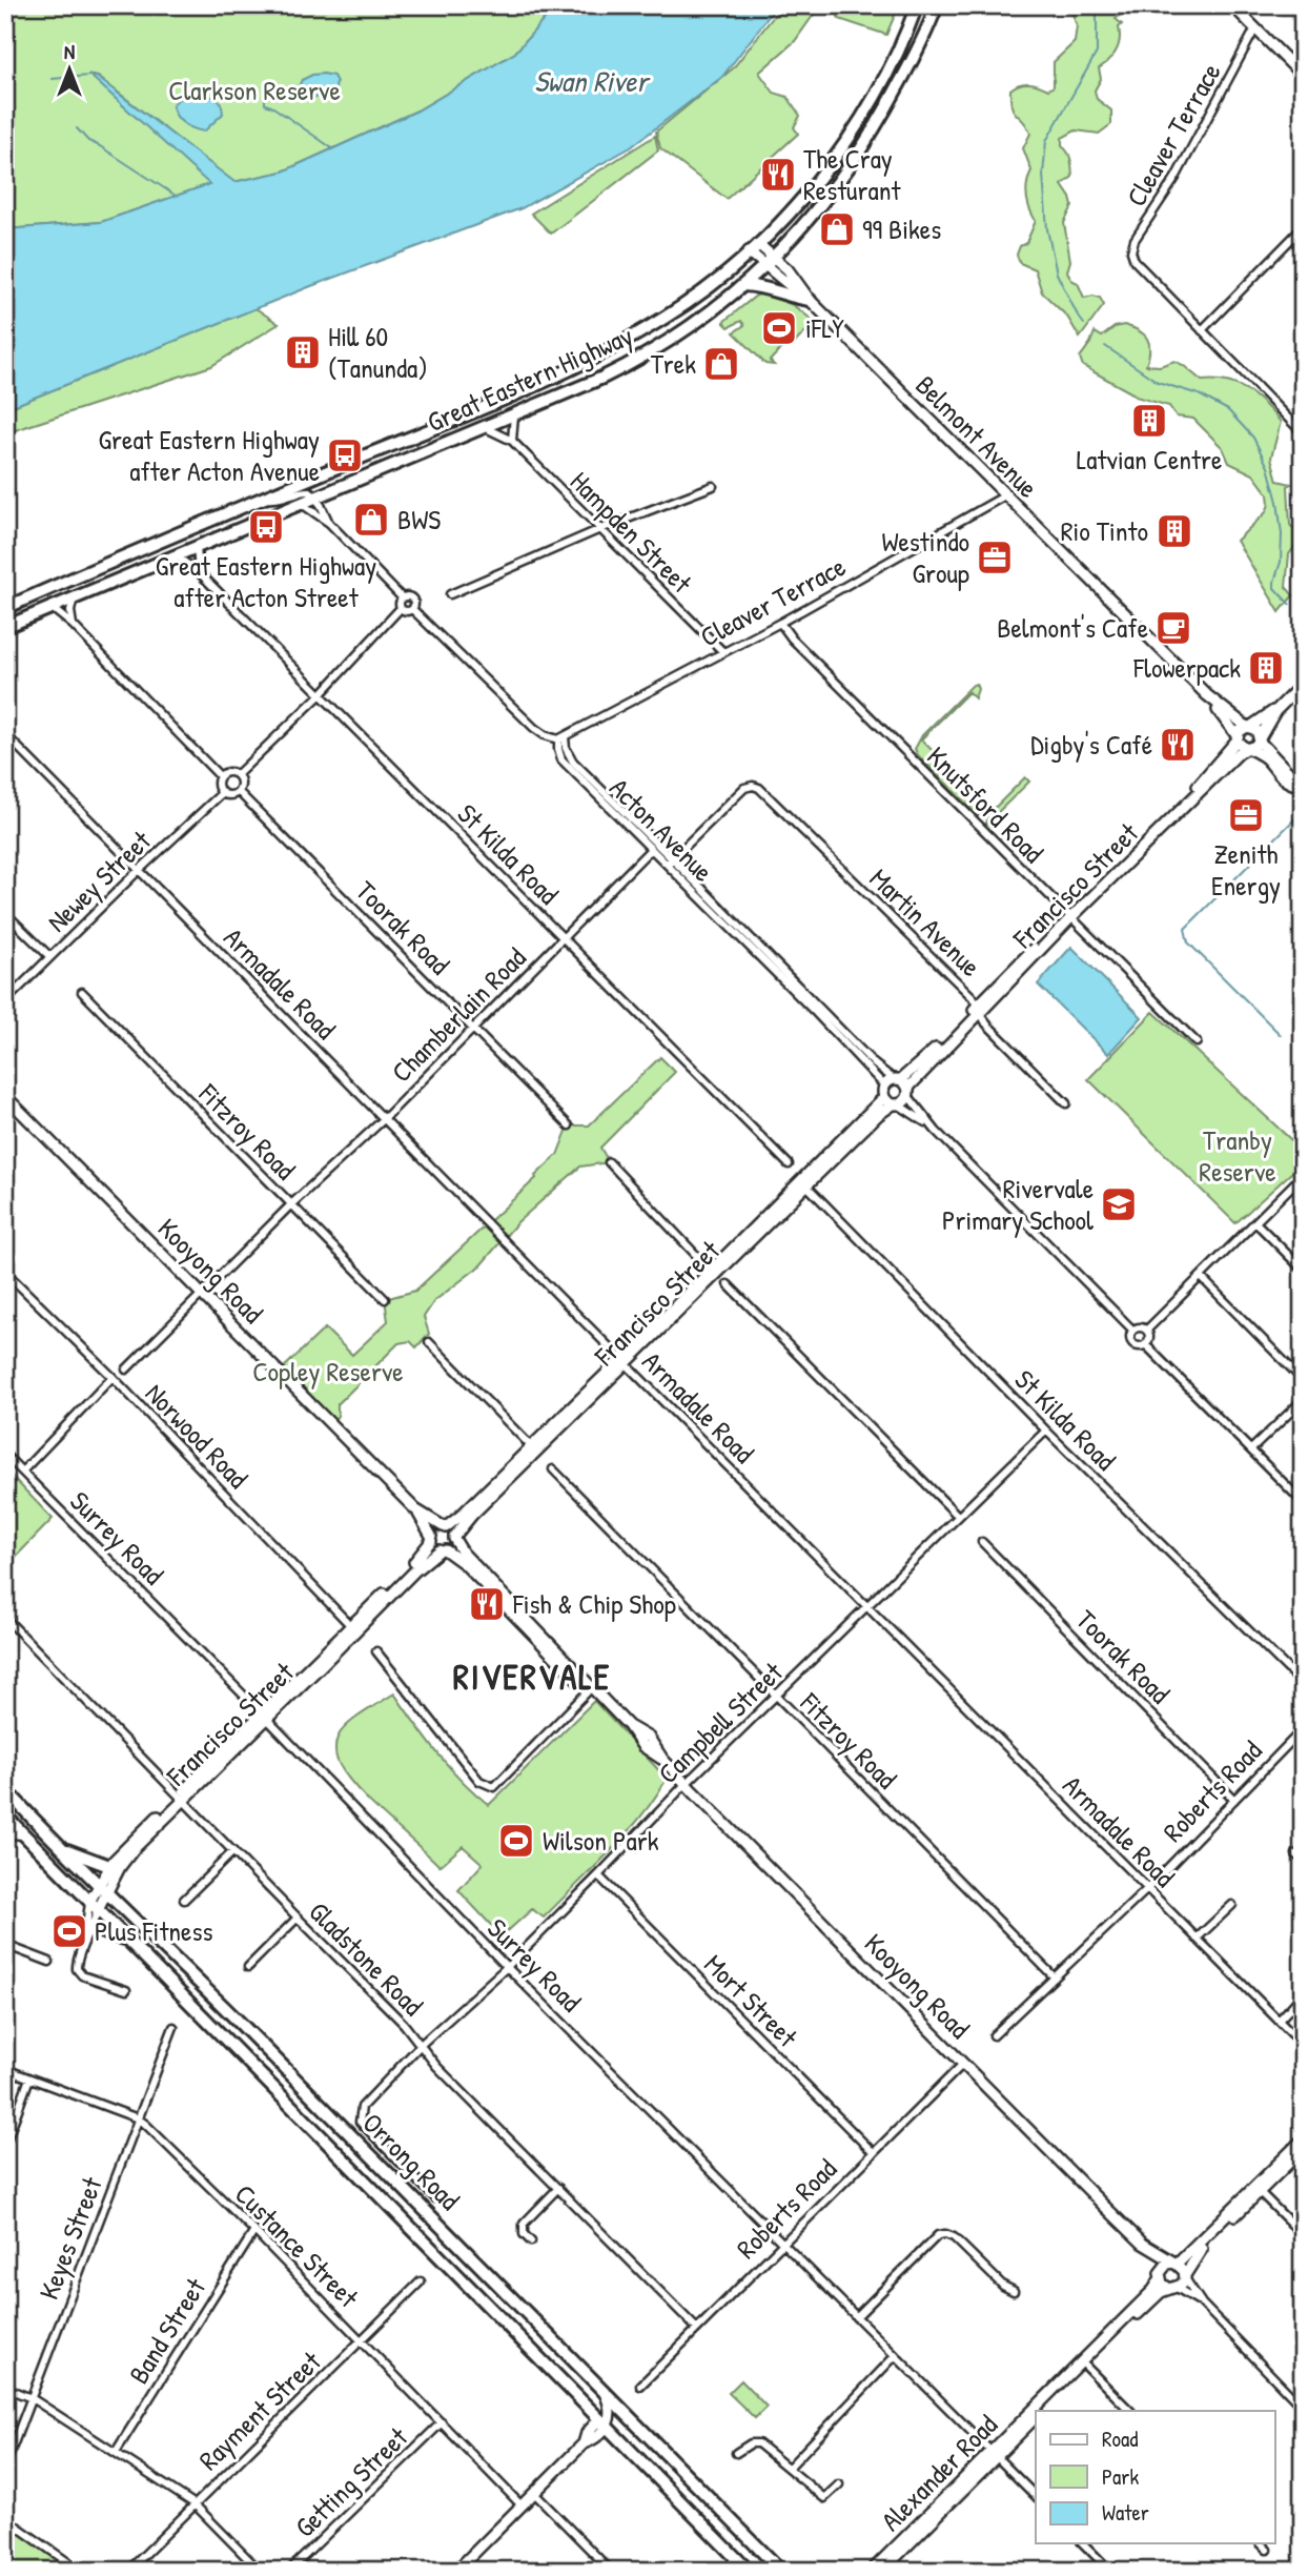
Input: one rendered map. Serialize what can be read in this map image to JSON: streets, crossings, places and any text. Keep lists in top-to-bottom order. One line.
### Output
{"streets":{"highway":["Great Eastern Highway","Orrong Road"],"street":["Cleaver Terrace","Belmont Avenue","Hampden Street","Knutsford Road","Acton Avenue","St Kilda Road","Newey Street","Francisco Street","Martin Avenue","Toorak Road","Armadale Road","Chamberlain Road","Fitzroy Road","Kooyong Road","Norwood Road","Surrey Road","Campbell Street","Roberts Road","Gladstone Road","Mort Street","Keyes Street","Custance Street","Band Street","Rayment Street","Alexander Road","Getting Street"]},"crossings":[["Cleaver Terrace","Belmont Avenue"],["Cleaver Terrace","Hampden Street"],["Cleaver Terrace","Knutsford Road"],["Cleaver Terrace","Acton Avenue"],["Great Eastern Highway","Belmont Avenue"],["Great Eastern Highway","Hampden Street"],["Great Eastern Highway","St Kilda Road"],["Belmont Avenue","Francisco Street"],["Knutsford Road","Francisco Street"],["Acton Avenue","Francisco Street"],["Acton Avenue","Martin Avenue"],["Acton Avenue","Chamberlain Road"],["St Kilda Road","Francisco Street"],["St Kilda Road","Chamberlain Road"],["St Kilda Road","Campbell Street"],["Newey Street","Toorak Road"],["Newey Street","Armadale Road"],["Francisco Street","Martin Avenue"],["Francisco Street","Armadale Road"],["Francisco Street","Kooyong Road"],["Francisco Street","Norwood Road"],["Francisco Street","Surrey Road"],["Francisco Street","Gladstone Road"],["Francisco Street","Orrong Road"],["Toorak Road","Chamberlain Road"],["Toorak Road","Roberts Road"],["Armadale Road","Chamberlain Road"],["Armadale Road","Campbell Street"],["Armadale Road","Roberts Road"],["Chamberlain Road","Fitzroy Road"],["Chamberlain Road","Kooyong Road"],["Fitzroy Road","Campbell Street"],["Fitzroy Road","Roberts Road"],["Kooyong Road","Campbell Street"],["Kooyong Road","Roberts Road"],["Kooyong Road","Alexander Road"],["Surrey Road","Campbell Street"],["Surrey Road","Roberts Road"],["Surrey Road","Alexander Road"],["Campbell Street","Gladstone Road"],["Campbell Street","Mort Street"],["Roberts Road","Gladstone Road"],["Roberts Road","Mort Street"],["Keyes Street","Custance Street"],["Custance Street","Band Street"],["Custance Street","Rayment Street"],["Custance Street","Getting Street"]],"districts":["RIVERVALE"],"water":["Swan River"],"parks":["Clarkson Reserve","Tranby Reserve","Copley Reserve"],"places":{"restaurant":["The Cray Resturant","Digby's Café","Fish & Chip Shop"],"shop":["99 Bikes","Trek","BWS"],"sports":["iFLY","Wilson Park","Plus Fitness"],"building":["Hill 60 (Tanunda)","Latvian Centre","Rio Tinto","Flowerpack"],"bus stop":["Great Eastern Highway after Acton Avenue","Great Eastern Highway after Acton Street"],"office":["Westindo Group","Zenith Energy"],"cafe":["Belmont's Cafe"],"school or university":["Rivervale Primary School"]},"legend":["Road","Park","Water"],"north":"top"}
